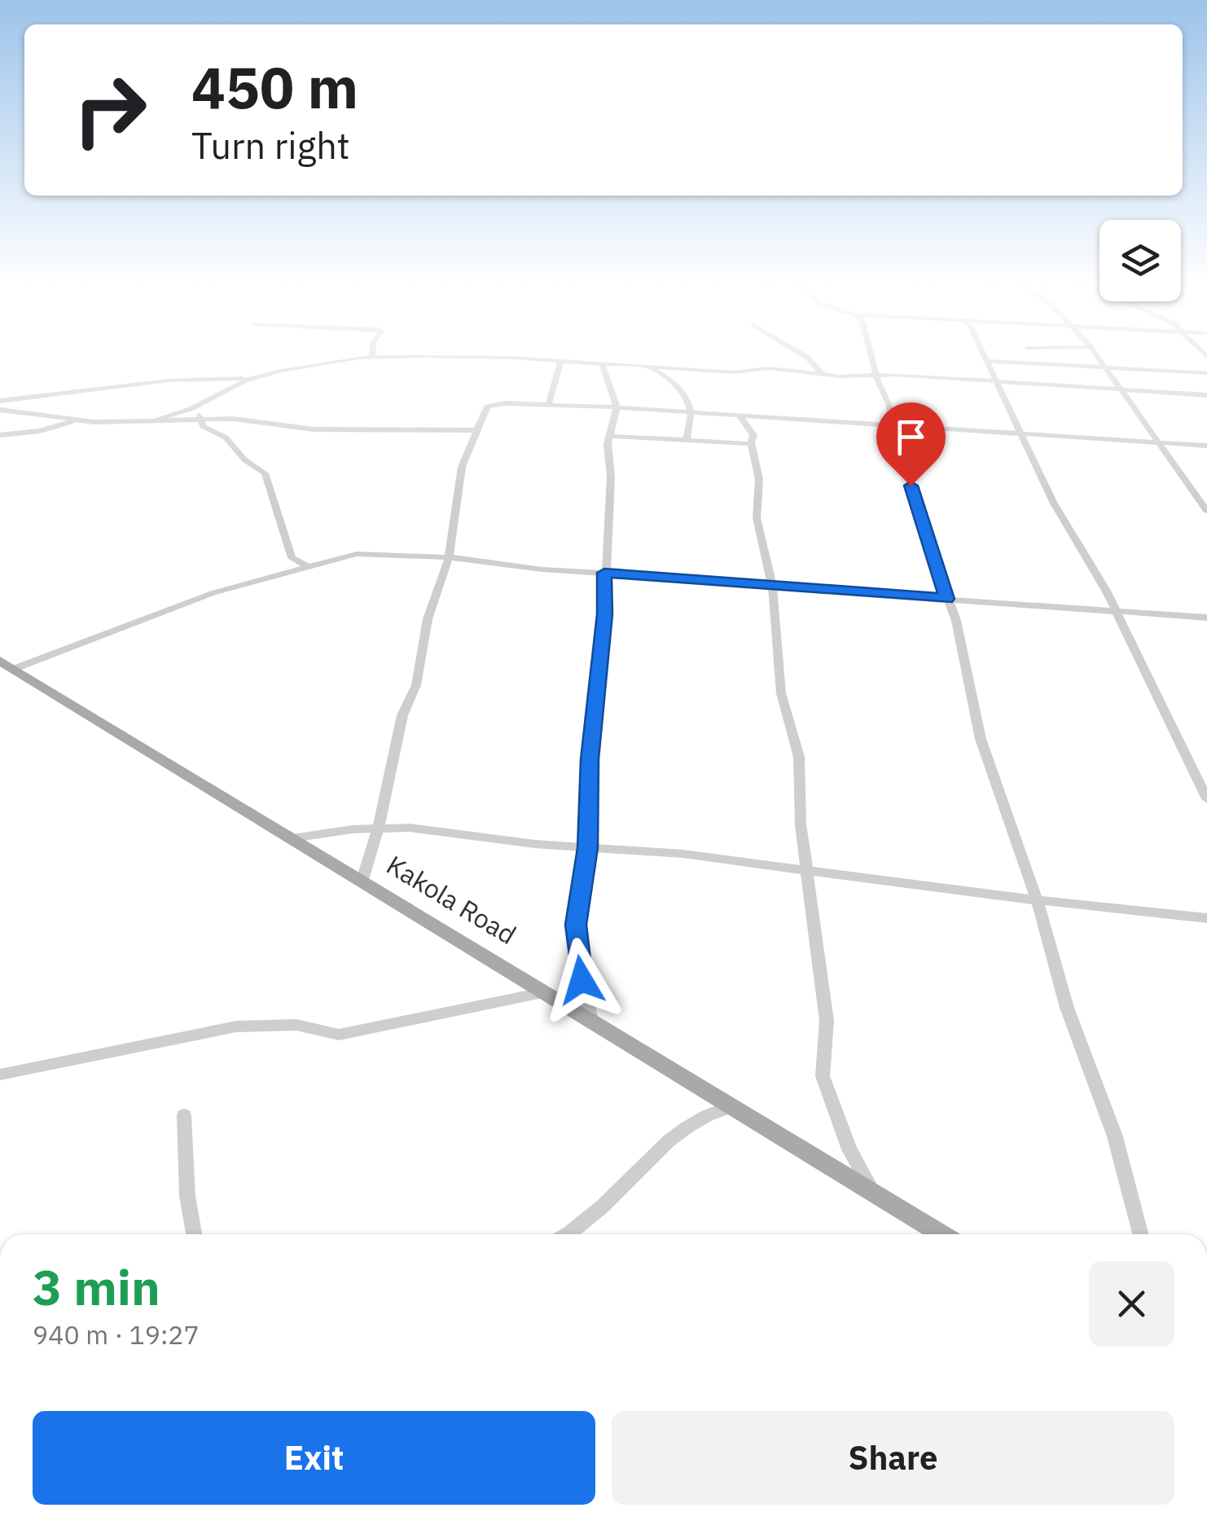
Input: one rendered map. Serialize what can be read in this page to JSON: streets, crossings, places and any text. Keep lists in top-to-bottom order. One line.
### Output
{"streets":{"main road":["Kakola Road"]},"page":{"turn":["450 m","Turn right"],"heading":["3 min","940 m · 19:27"],"buttons":["Exit","Share"]}}
